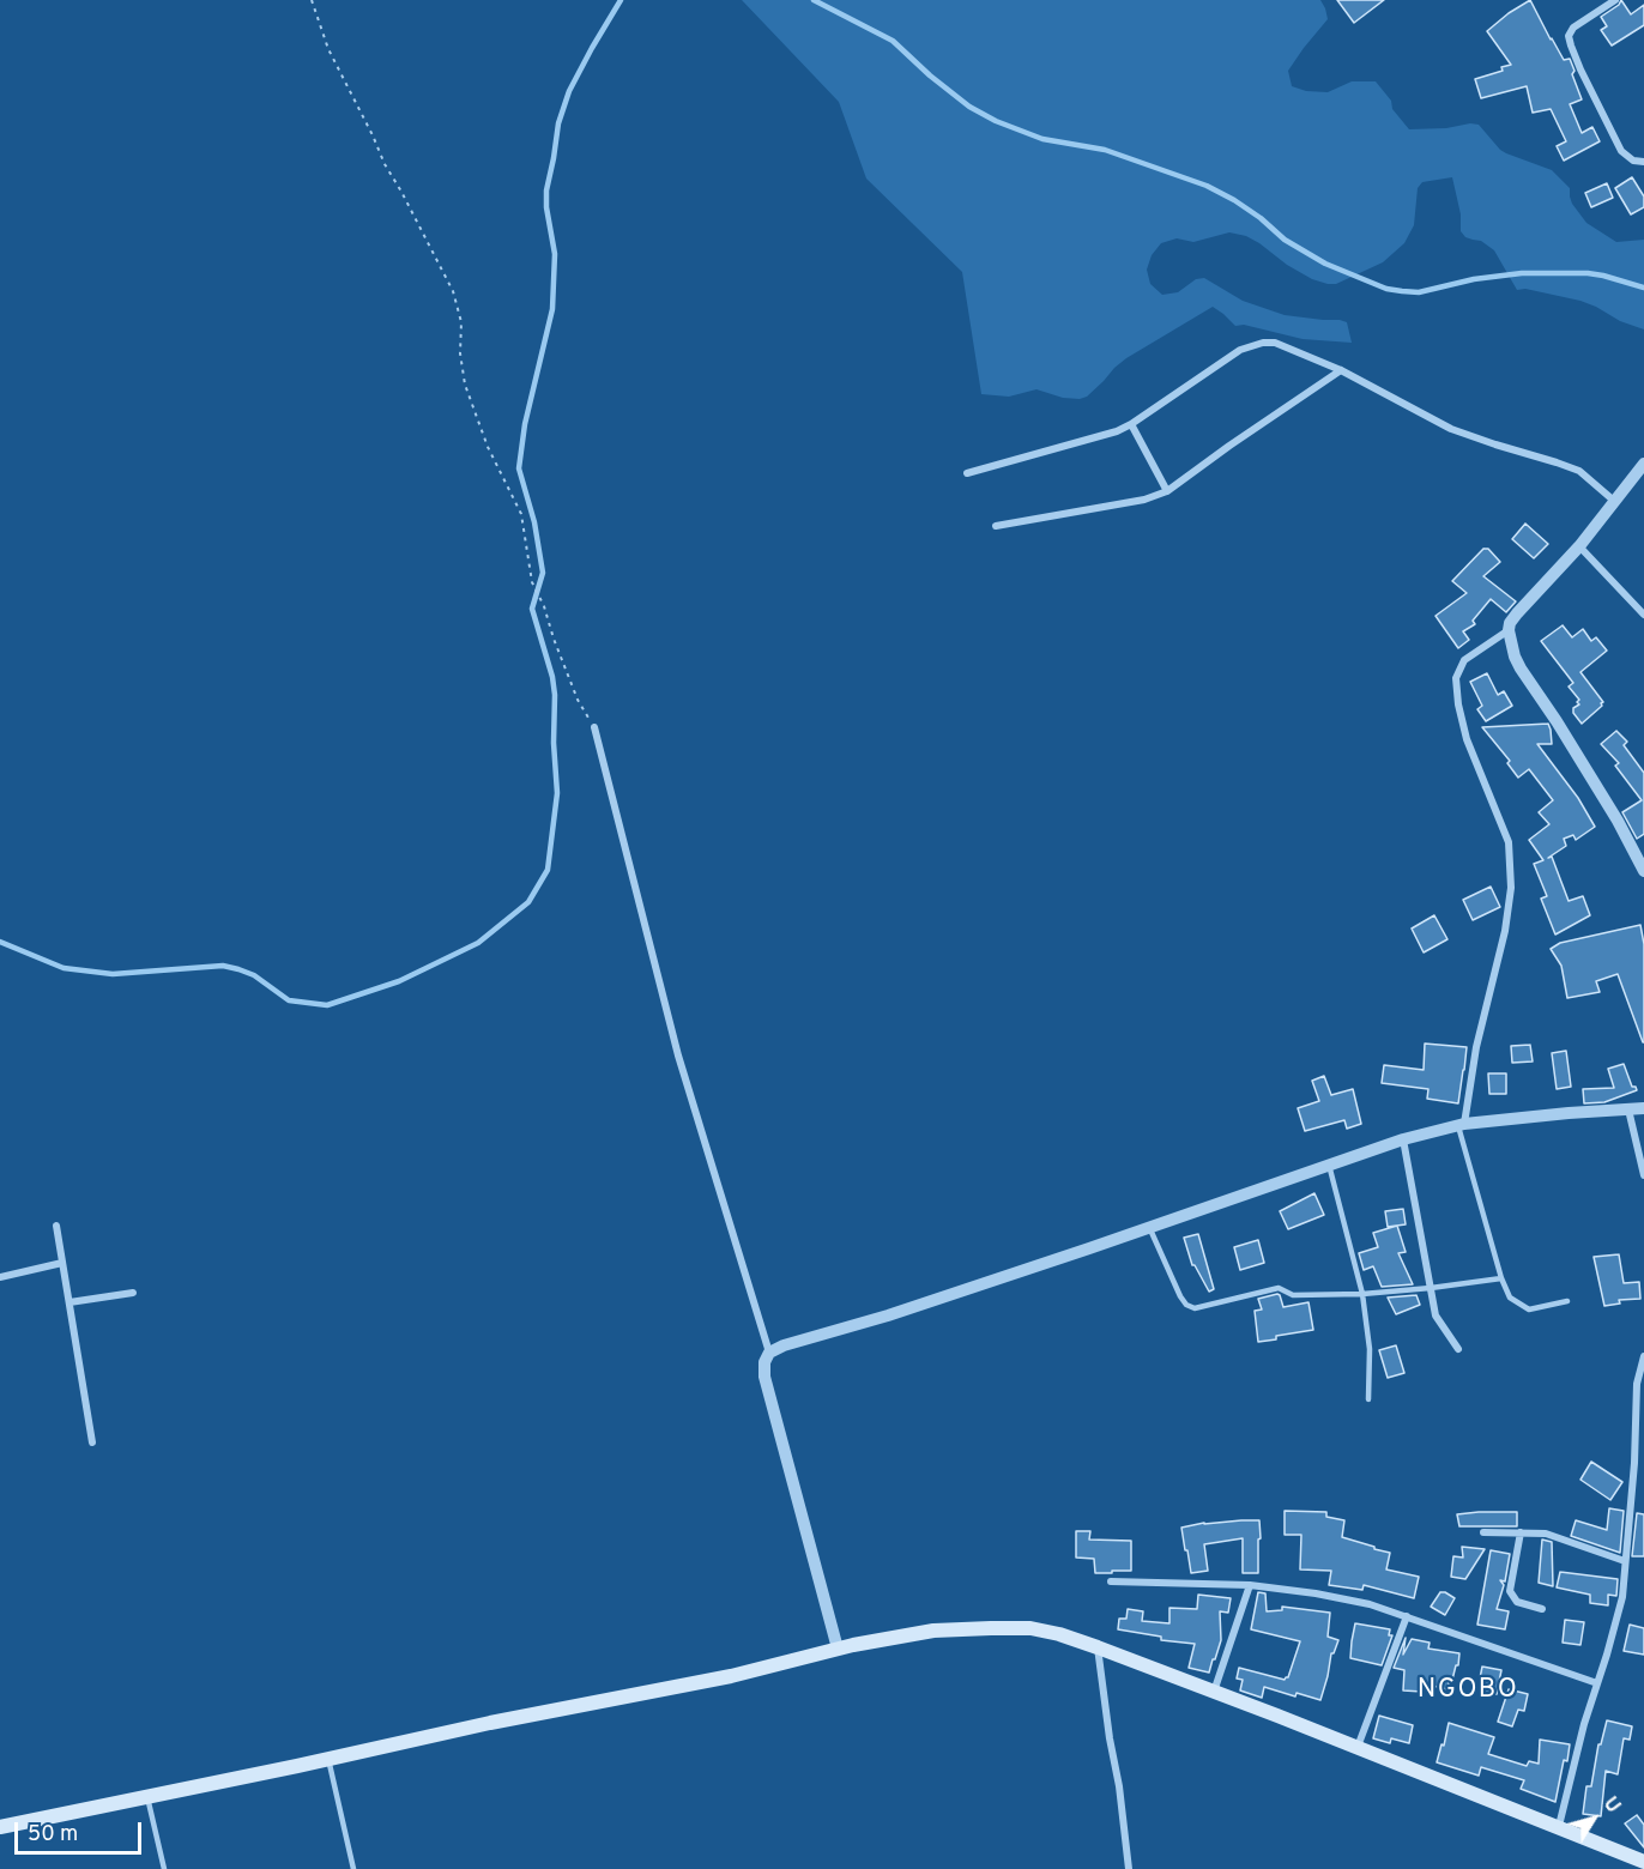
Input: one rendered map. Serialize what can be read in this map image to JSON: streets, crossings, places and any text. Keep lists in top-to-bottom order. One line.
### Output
{"districts":["NGOBO"],"scale_bar":"50 m","north":"top right"}
